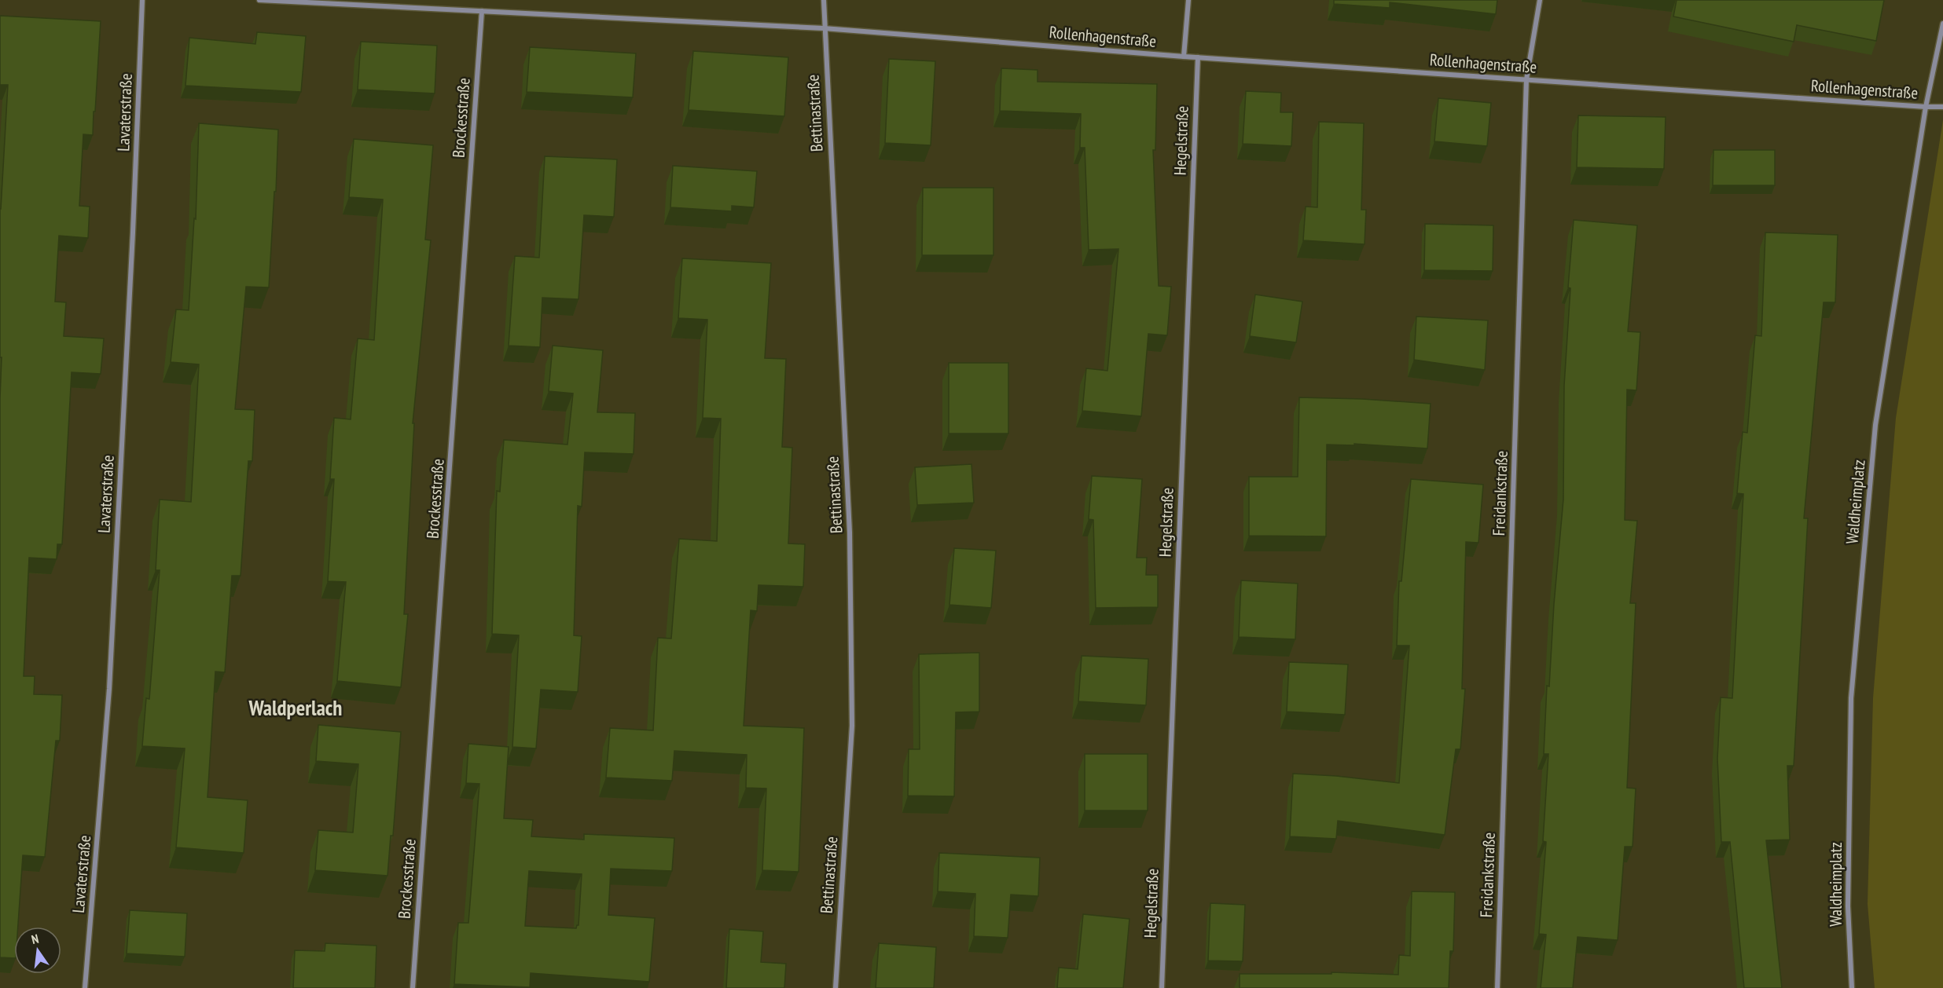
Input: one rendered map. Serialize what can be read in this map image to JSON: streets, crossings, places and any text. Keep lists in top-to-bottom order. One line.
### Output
{"streets":{"street":["Rollenhagenstraße","Lavaterstraße","Bettinastraße","Brockesstraße","Hegelstraße","Freidankstraße","Waldheimplatz"]},"crossings":[["Rollenhagenstraße","Bettinastraße"],["Rollenhagenstraße","Brockesstraße"],["Rollenhagenstraße","Hegelstraße"],["Rollenhagenstraße","Freidankstraße"],["Rollenhagenstraße","Waldheimplatz"]],"districts":["Waldperlach"],"north":"top"}
